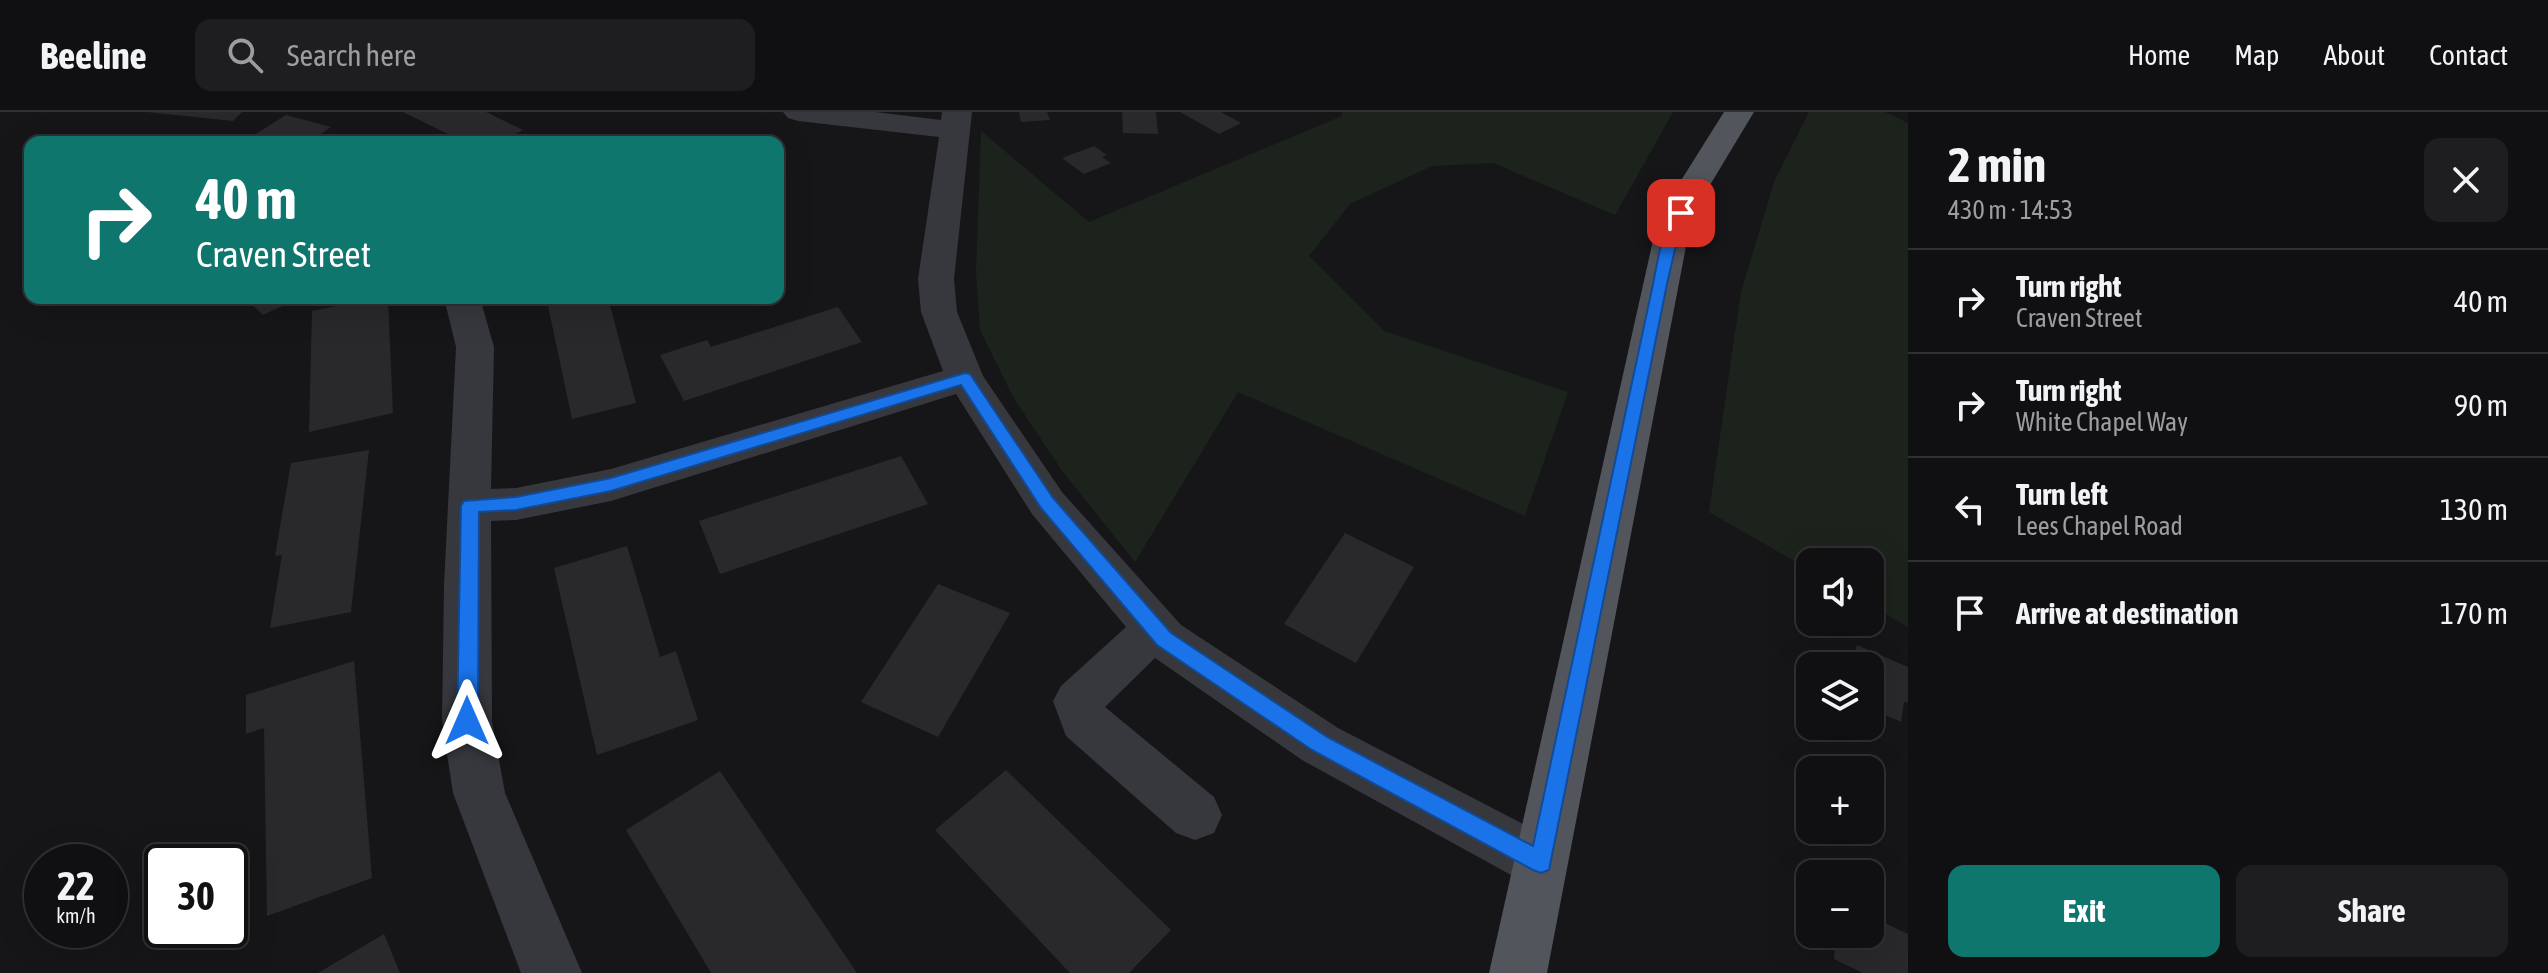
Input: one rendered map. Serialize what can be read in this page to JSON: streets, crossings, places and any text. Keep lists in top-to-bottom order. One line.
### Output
{"page":{"header":"Beeline","search":"Search here","nav":["Home","Map","About","Contact"],"heading":["2 min","430 m · 14:53"],"turn":["40 m","Craven Street"],"list":[{"name":"Turn right","note":"Craven Street","value":"40 m"},{"name":"Turn right","note":"White Chapel Way","value":"90 m"},{"name":"Turn left","note":"Lees Chapel Road","value":"130 m"},{"name":"Arrive at destination","value":"170 m"}],"map_buttons":["+","−"],"speed":"22 km/h","limit":"30","buttons":["Exit","Share"]}}
